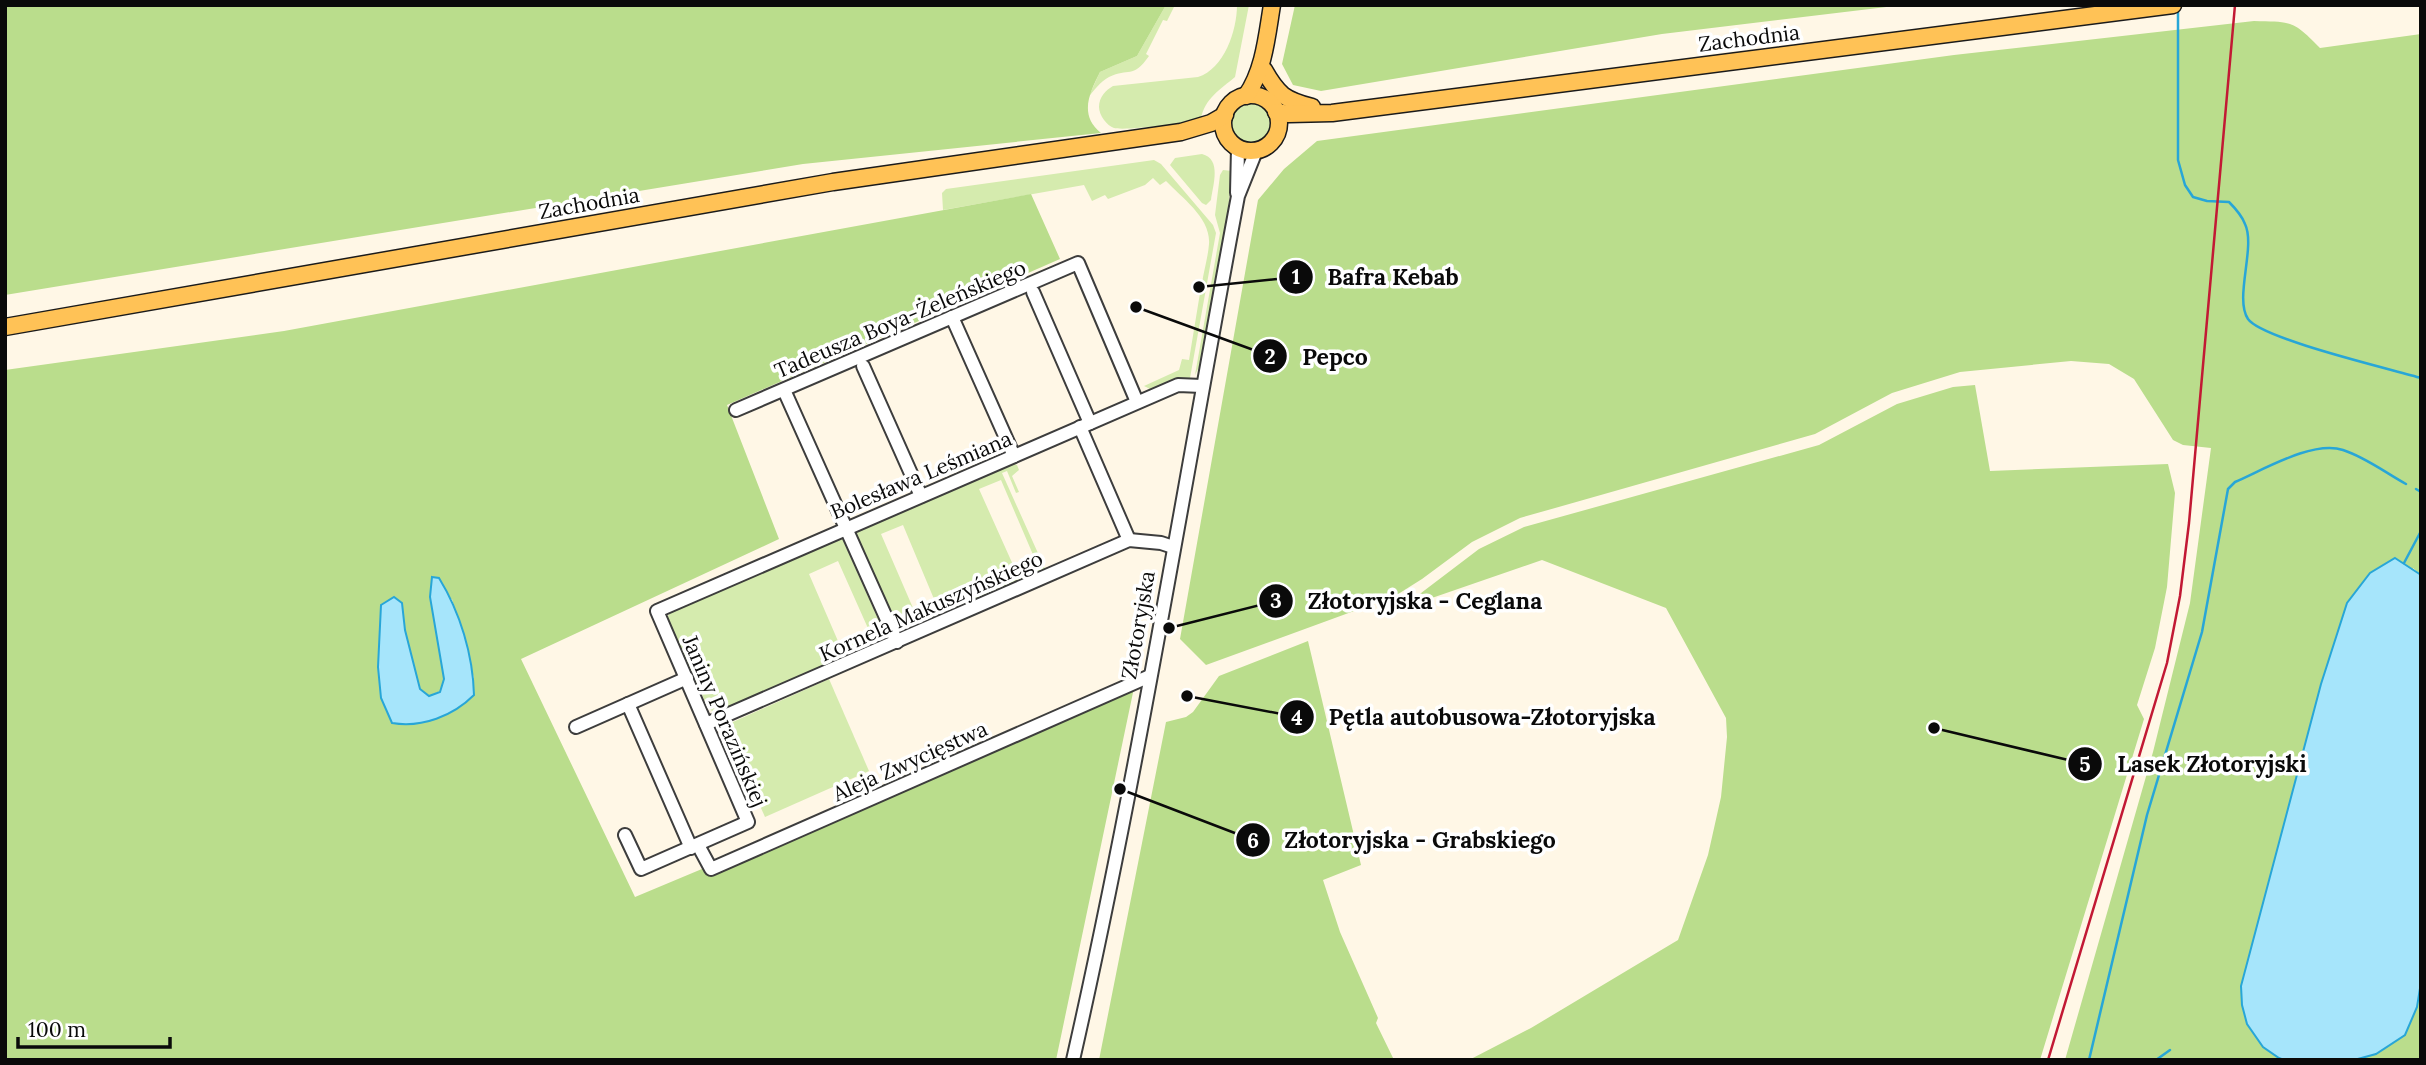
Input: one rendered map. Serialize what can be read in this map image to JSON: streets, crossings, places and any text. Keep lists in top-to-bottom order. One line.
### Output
{"streets":{"main road":["Zachodnia"],"street":["Tadeusza Boya-Żeleńskiego","Bolesława Leśmiana","Kornela Makuszyńskiego","Złotoryjska","Janiny Porazińskiej","Aleja Zwycięstwa"]},"crossings":[["Zachodnia","Złotoryjska"],["Tadeusza Boya-Żeleńskiego","Bolesława Leśmiana"],["Bolesława Leśmiana","Złotoryjska"],["Bolesława Leśmiana","Janiny Porazińskiej"],["Kornela Makuszyńskiego","Janiny Porazińskiej"],["Złotoryjska","Aleja Zwycięstwa"],["Janiny Porazińskiej","Aleja Zwycięstwa"]],"places":["Bafra Kebab","Pepco","Złotoryjska - Ceglana","Pętla autobusowa-Złotoryjska","Lasek Złotoryjski","Złotoryjska - Grabskiego"],"scale_bar":"100 m"}
